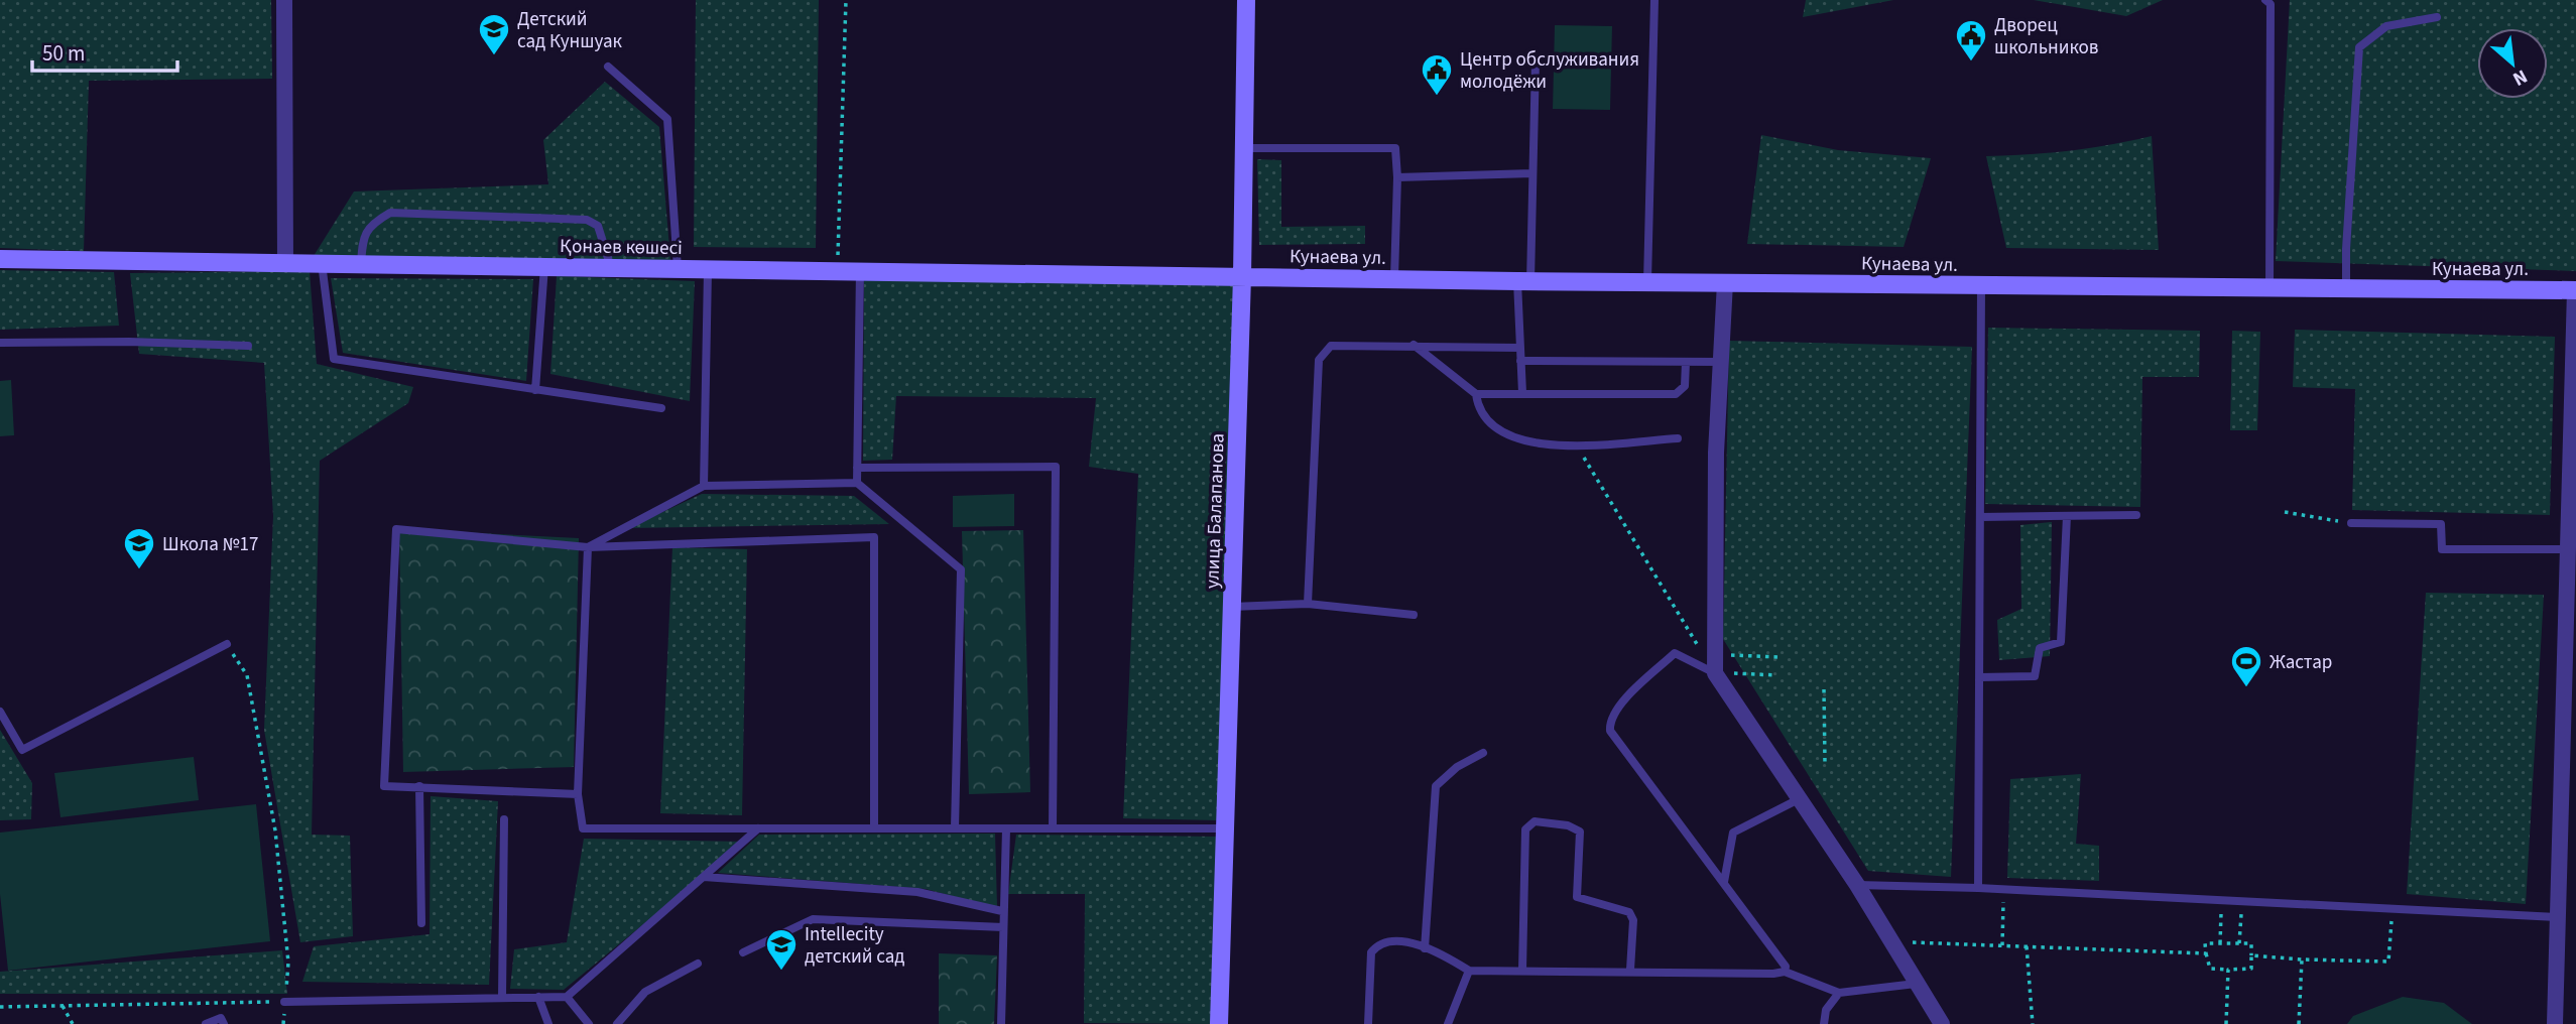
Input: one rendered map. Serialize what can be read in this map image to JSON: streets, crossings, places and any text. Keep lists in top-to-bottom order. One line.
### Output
{"streets":{"street":["Қонаев көшесі","Кунаева ул.","улица Балапанова"]},"crossings":[["Қонаев көшесі","Кунаева ул."],["Қонаев көшесі","улица Балапанова"],["Кунаева ул.","улица Балапанова"]],"places":{"school or university":["Детский сад Куншуак","Школа №17","Intellecity детский сад"],"public building":["Дворец школьников","Центр обслуживания молодёжи"],"sports":["Жастар"]},"scale_bar":"50 m","north":"bottom right"}
